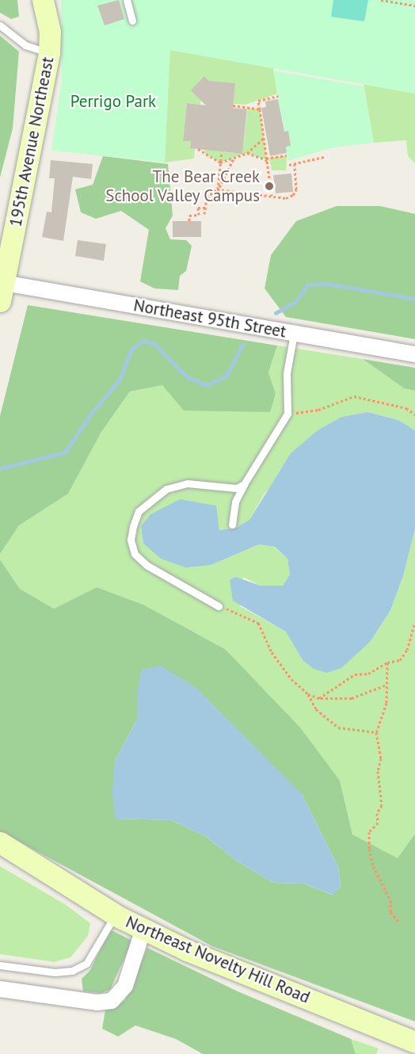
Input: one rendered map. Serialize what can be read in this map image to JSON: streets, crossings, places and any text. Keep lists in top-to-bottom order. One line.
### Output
{"streets":{"main road":["195th Avenue Northeast","Northeast Novelty Hill Road"],"street":["Northeast 95th Street"]},"crossings":[["195th Avenue Northeast","Northeast 95th Street"]],"parks":["Perrigo Park"],"places":["The Bear Creek School Valley Campus"]}
